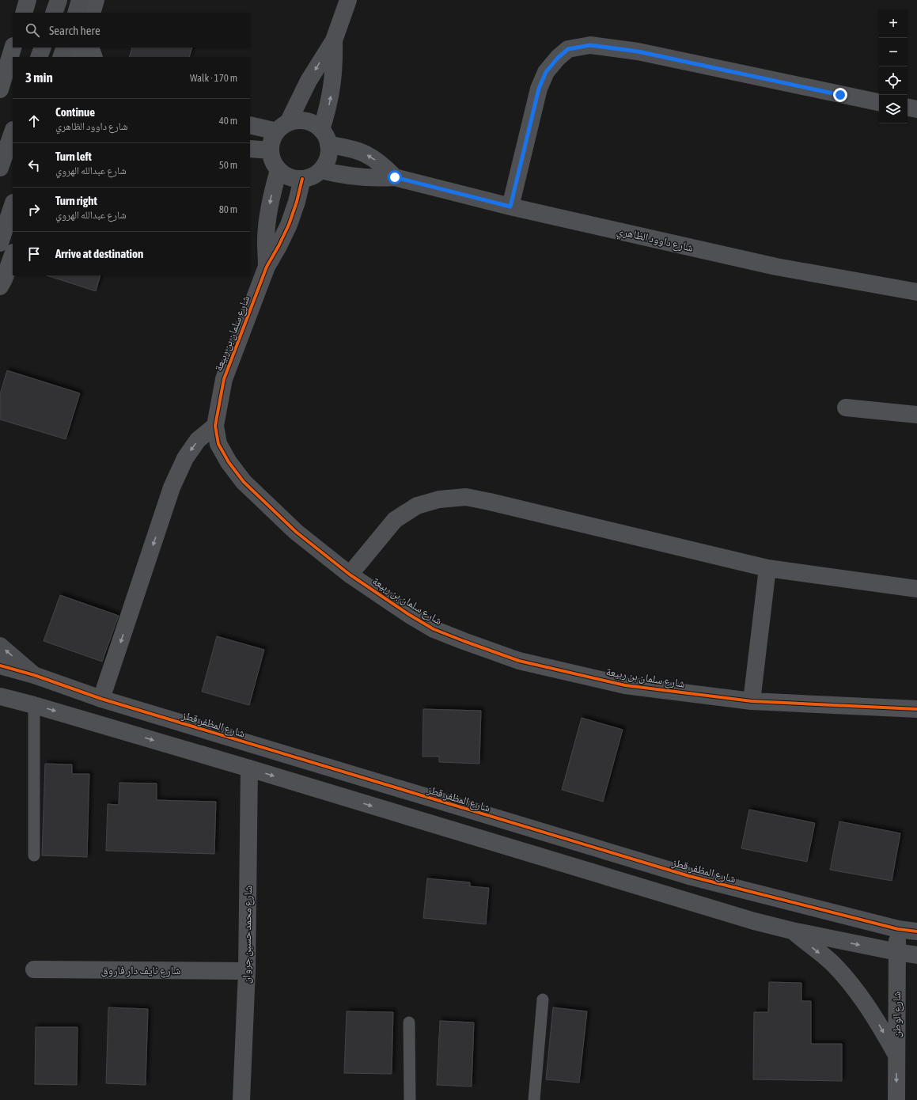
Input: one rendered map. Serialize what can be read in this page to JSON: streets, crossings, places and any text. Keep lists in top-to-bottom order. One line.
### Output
{"streets":{"street":["شارع داوود الظاهري","شارع سلمان بن ربيعة","شارع المظفر قطز","شارع محمد حسين جروان","شارع نايف دار فاروق","شارع الوطن"]},"crossings":[["شارع داوود الظاهري","شارع سلمان بن ربيعة"],["شارع المظفر قطز","شارع الوطن"],["شارع محمد حسين جروان","شارع نايف دار فاروق"]],"page":{"map_buttons":["+","−"],"search":"Search here","heading":["3 min","Walk · 170 m"],"list":[["Continue","شارع داوود الظاهري","40 m"],["Turn left","شارع عبدالله الهروي","50 m"],["Turn right","شارع عبدالله الهروي","80 m"],"Arrive at destination"]}}
